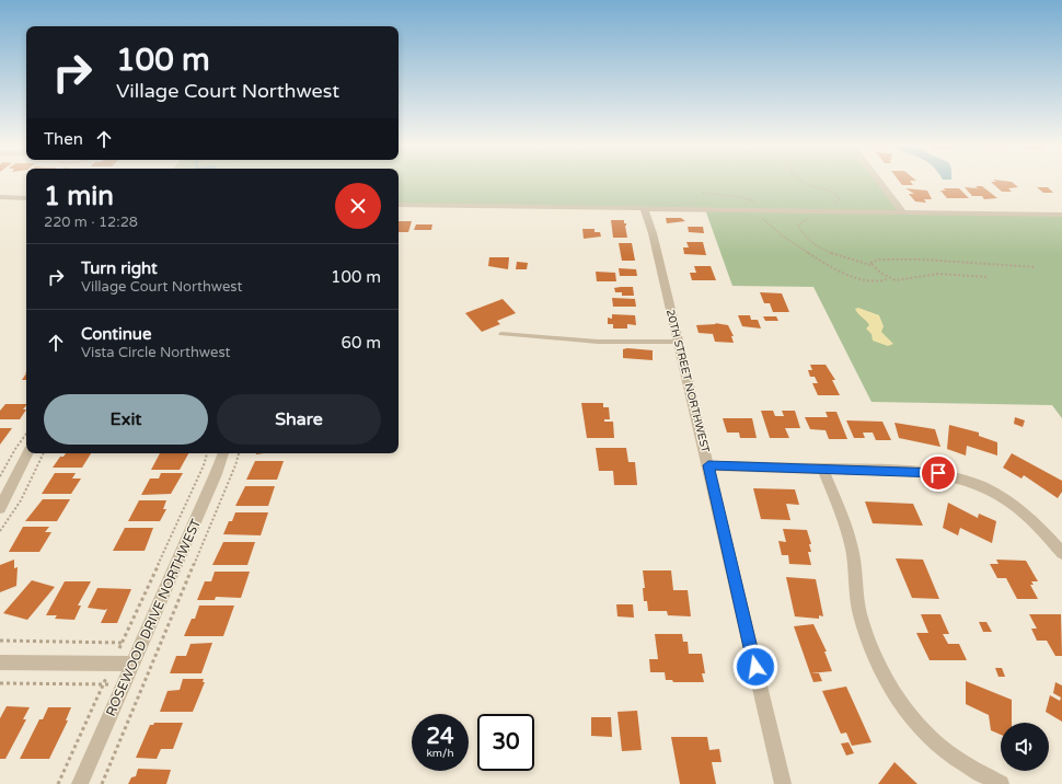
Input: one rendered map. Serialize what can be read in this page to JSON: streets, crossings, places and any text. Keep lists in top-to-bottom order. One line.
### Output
{"streets":{"street":["20TH STREET NORTHWEST","ROSEWOOD DRIVE NORTHWEST"]},"page":{"turn":["100 m","Village Court Northwest"],"then":"Then","heading":["1 min","220 m · 12:28"],"list":[{"name":"Turn right","note":"Village Court Northwest","value":"100 m"},{"name":"Continue","note":"Vista Circle Northwest","value":"60 m"}],"buttons":["Exit","Share"],"speed":"24 km/h","limit":"30"}}
